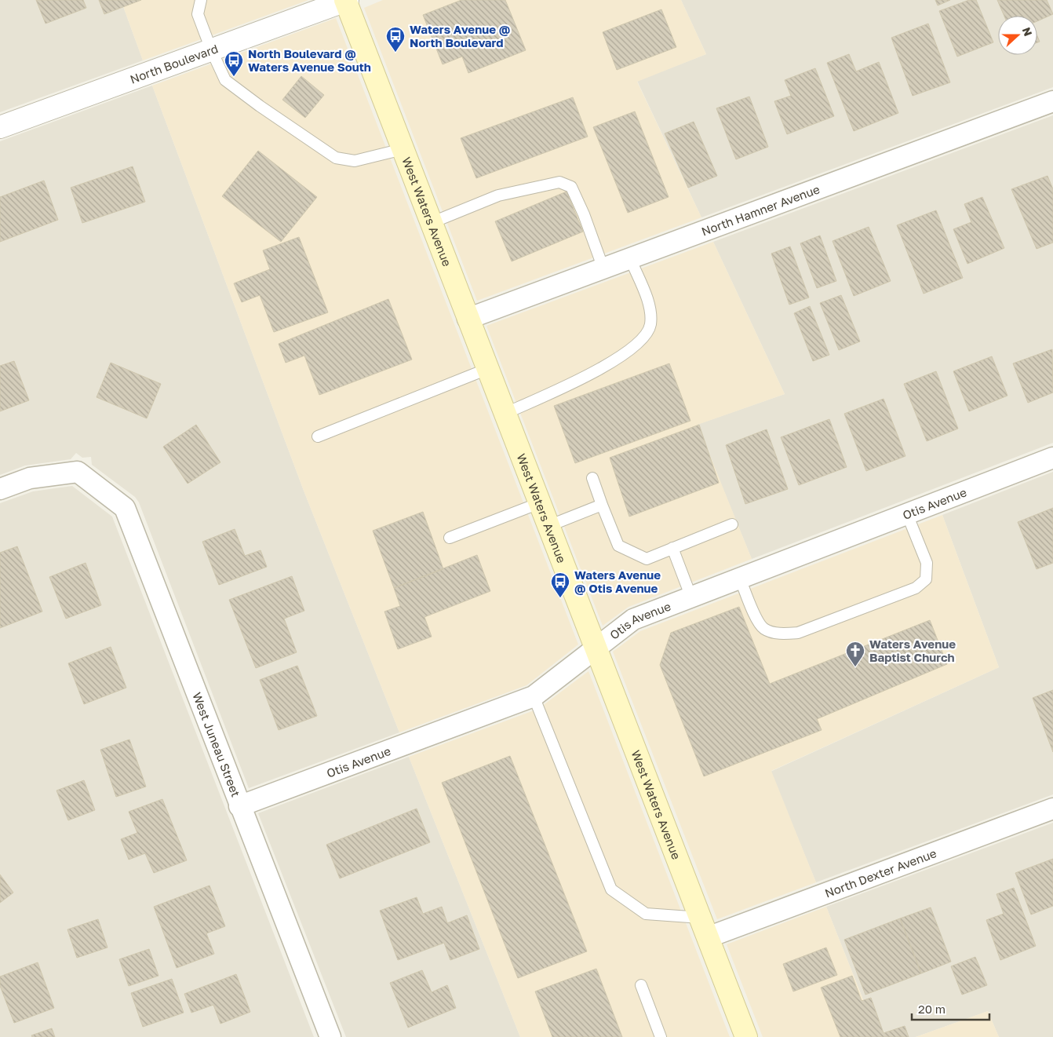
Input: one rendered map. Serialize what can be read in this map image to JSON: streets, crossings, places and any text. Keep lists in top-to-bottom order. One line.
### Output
{"streets":{"main road":["West Waters Avenue"],"street":["North Boulevard","North Hamner Avenue","Otis Avenue","West Juneau Street","North Dexter Avenue"]},"crossings":[["North Boulevard","West Waters Avenue"],["North Hamner Avenue","West Waters Avenue"],["West Waters Avenue","Otis Avenue"],["West Waters Avenue","North Dexter Avenue"],["Otis Avenue","West Juneau Street"]],"places":{"bus stop":["Waters Avenue @ North Boulevard","North Boulevard @ Waters Avenue South","Waters Avenue @ Otis Avenue"],"church":["Waters Avenue Baptist Church"]},"scale_bar":"20 m","north":"right"}
